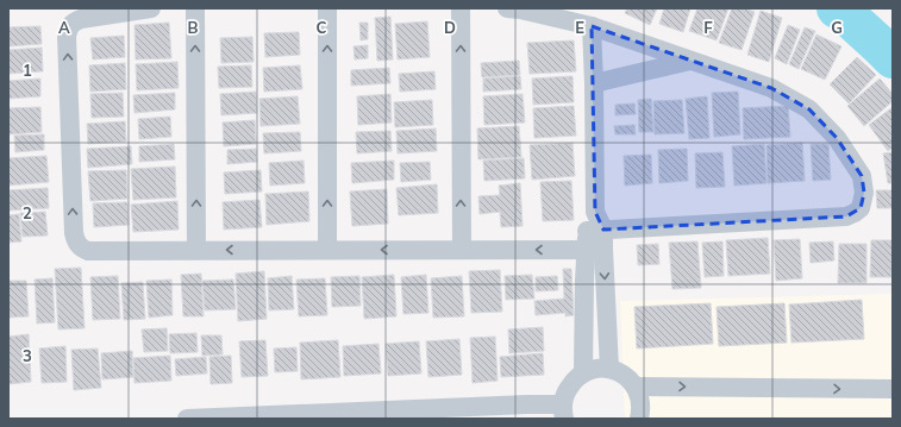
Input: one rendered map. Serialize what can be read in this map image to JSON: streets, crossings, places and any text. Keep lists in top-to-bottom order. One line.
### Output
{"grid":{"columns":["A","B","C","D","E","F","G"],"rows":["1","2","3"]}}
